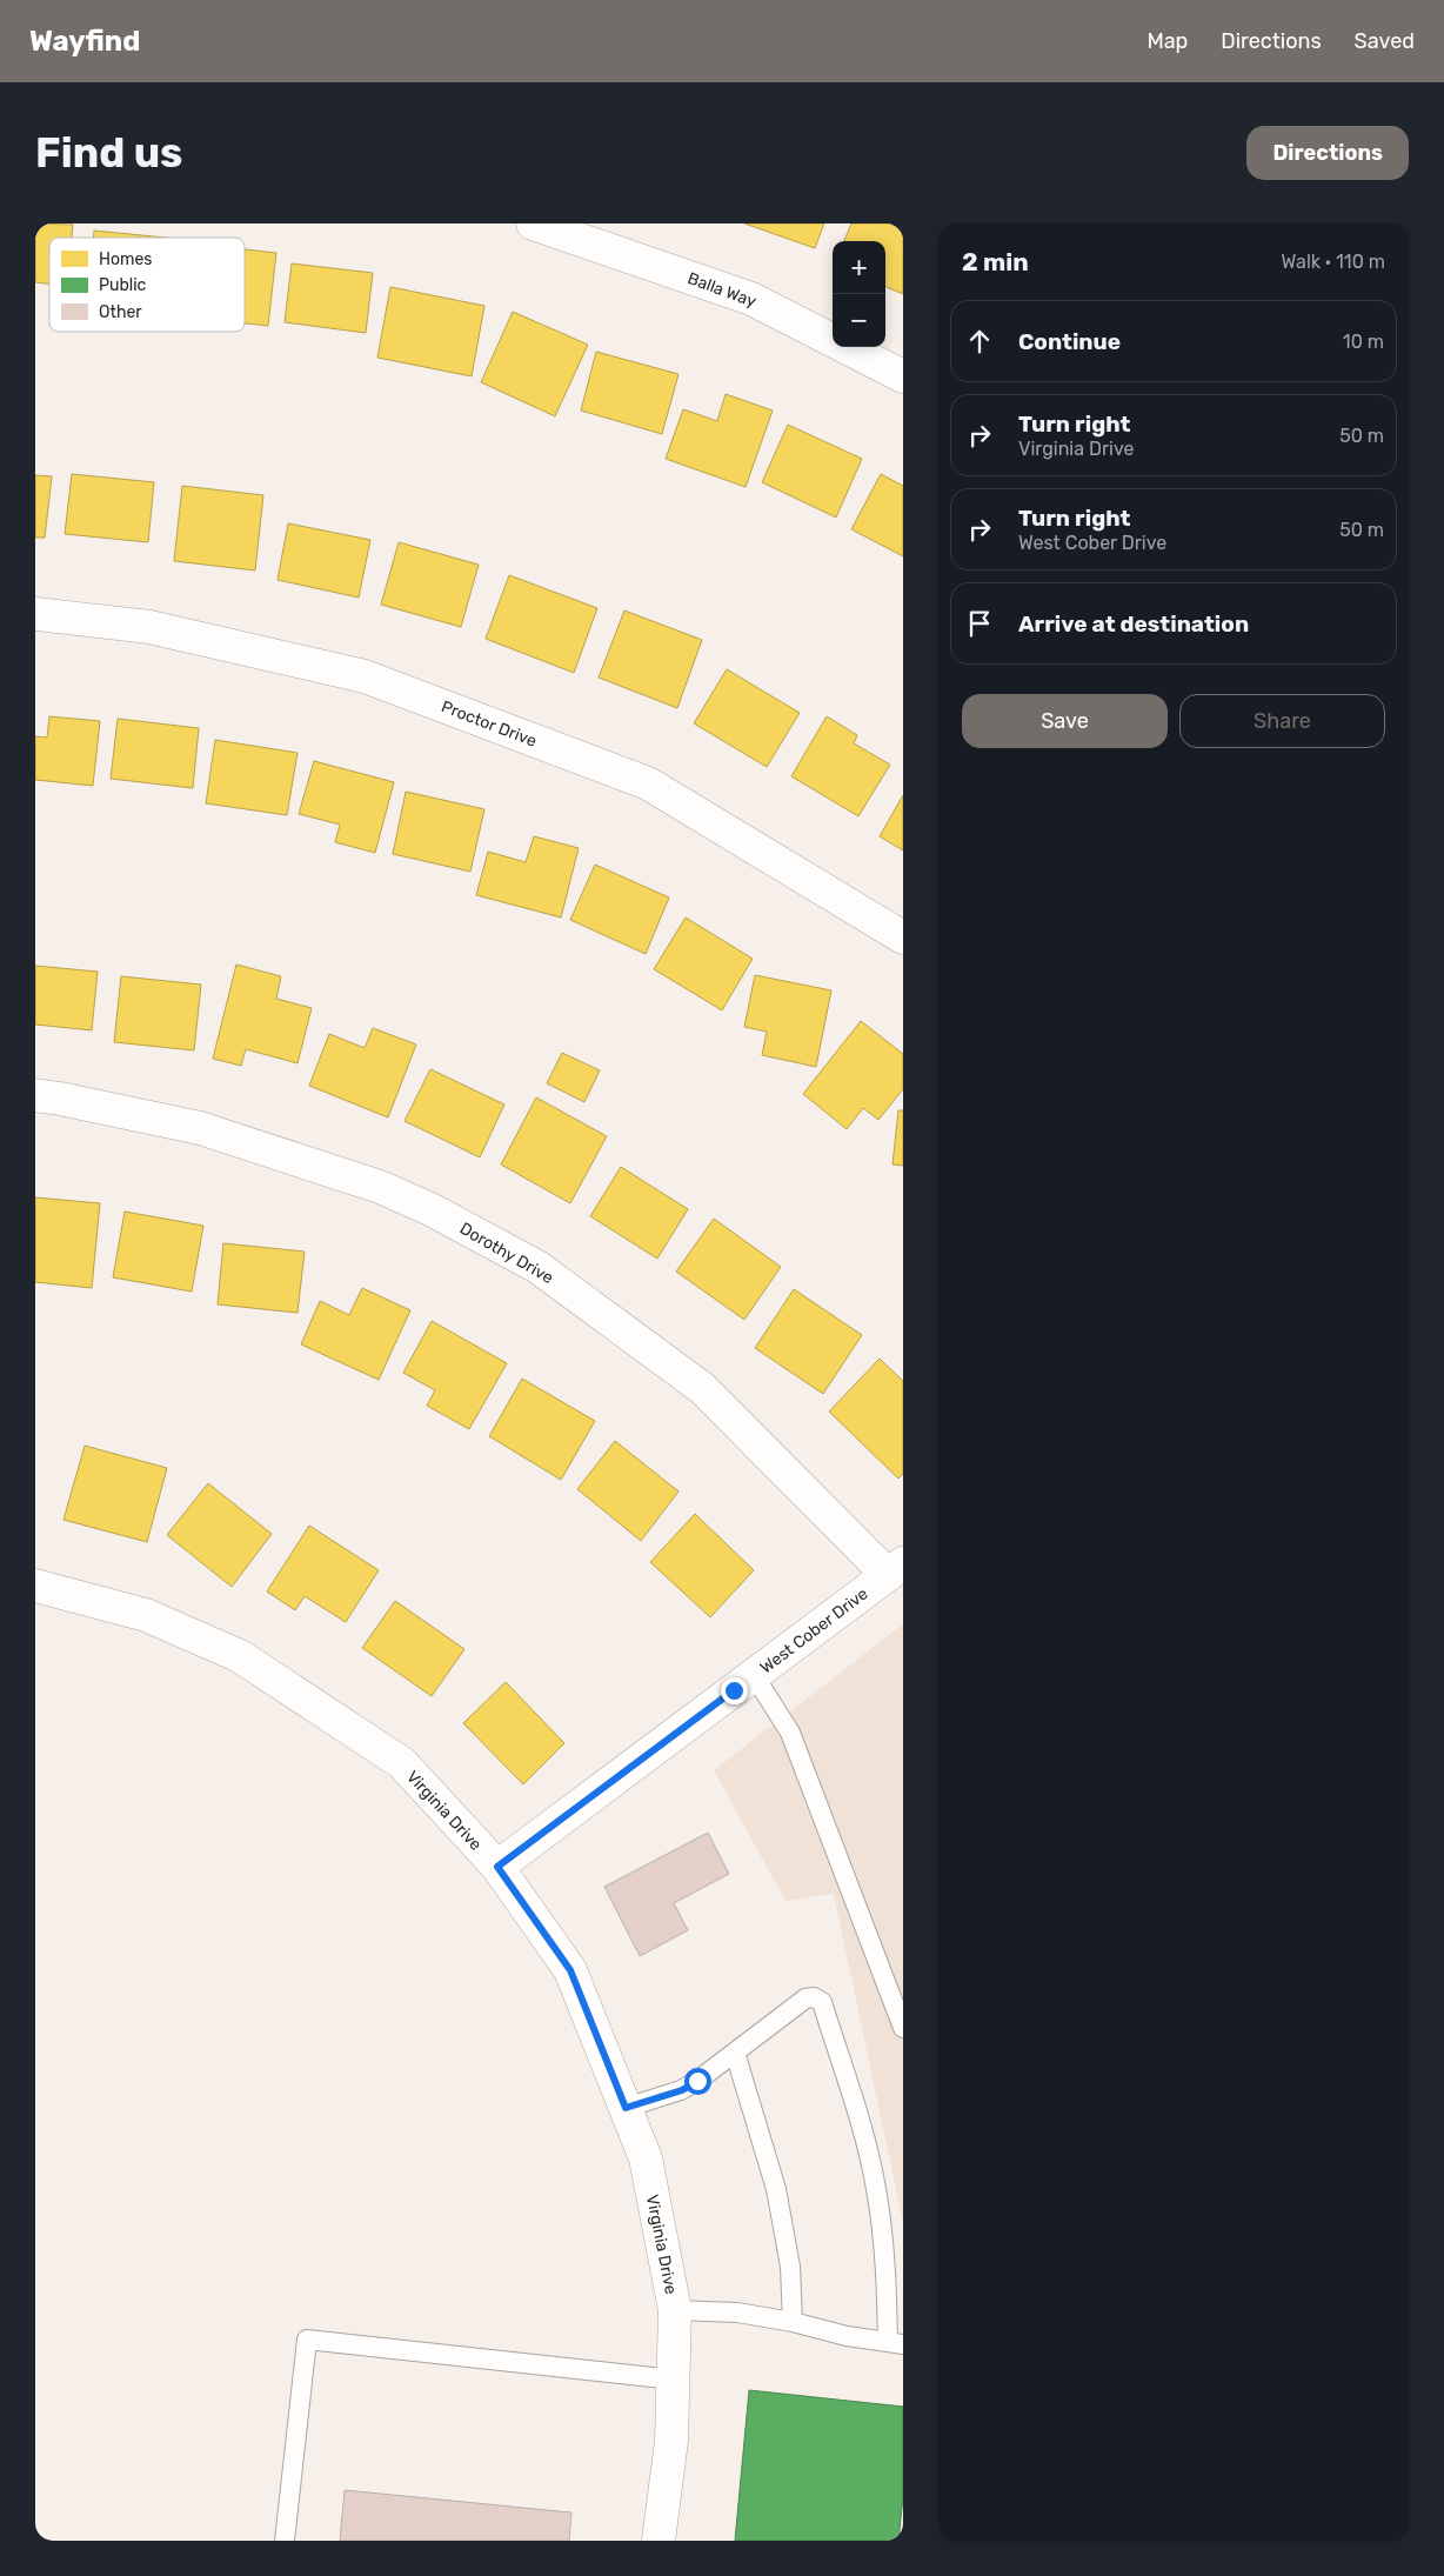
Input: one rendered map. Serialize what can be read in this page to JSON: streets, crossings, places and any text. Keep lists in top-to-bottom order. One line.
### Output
{"streets":{"street":["Balla Way","Proctor Drive","Dorothy Drive","West Cober Drive","Virginia Drive"]},"crossings":[["Dorothy Drive","West Cober Drive"],["West Cober Drive","Virginia Drive"]],"legend":["Homes","Public","Other"],"page":{"header":"Wayfind","nav":["Map","Directions","Saved"],"buttons":["Directions",["Save","Share"]],"title":"Find us","heading":["2 min","Walk · 110 m"],"map_buttons":["+","−"],"list":[["Continue","10 m"],["Turn right","Virginia Drive","50 m"],["Turn right","West Cober Drive","50 m"],"Arrive at destination"]}}
